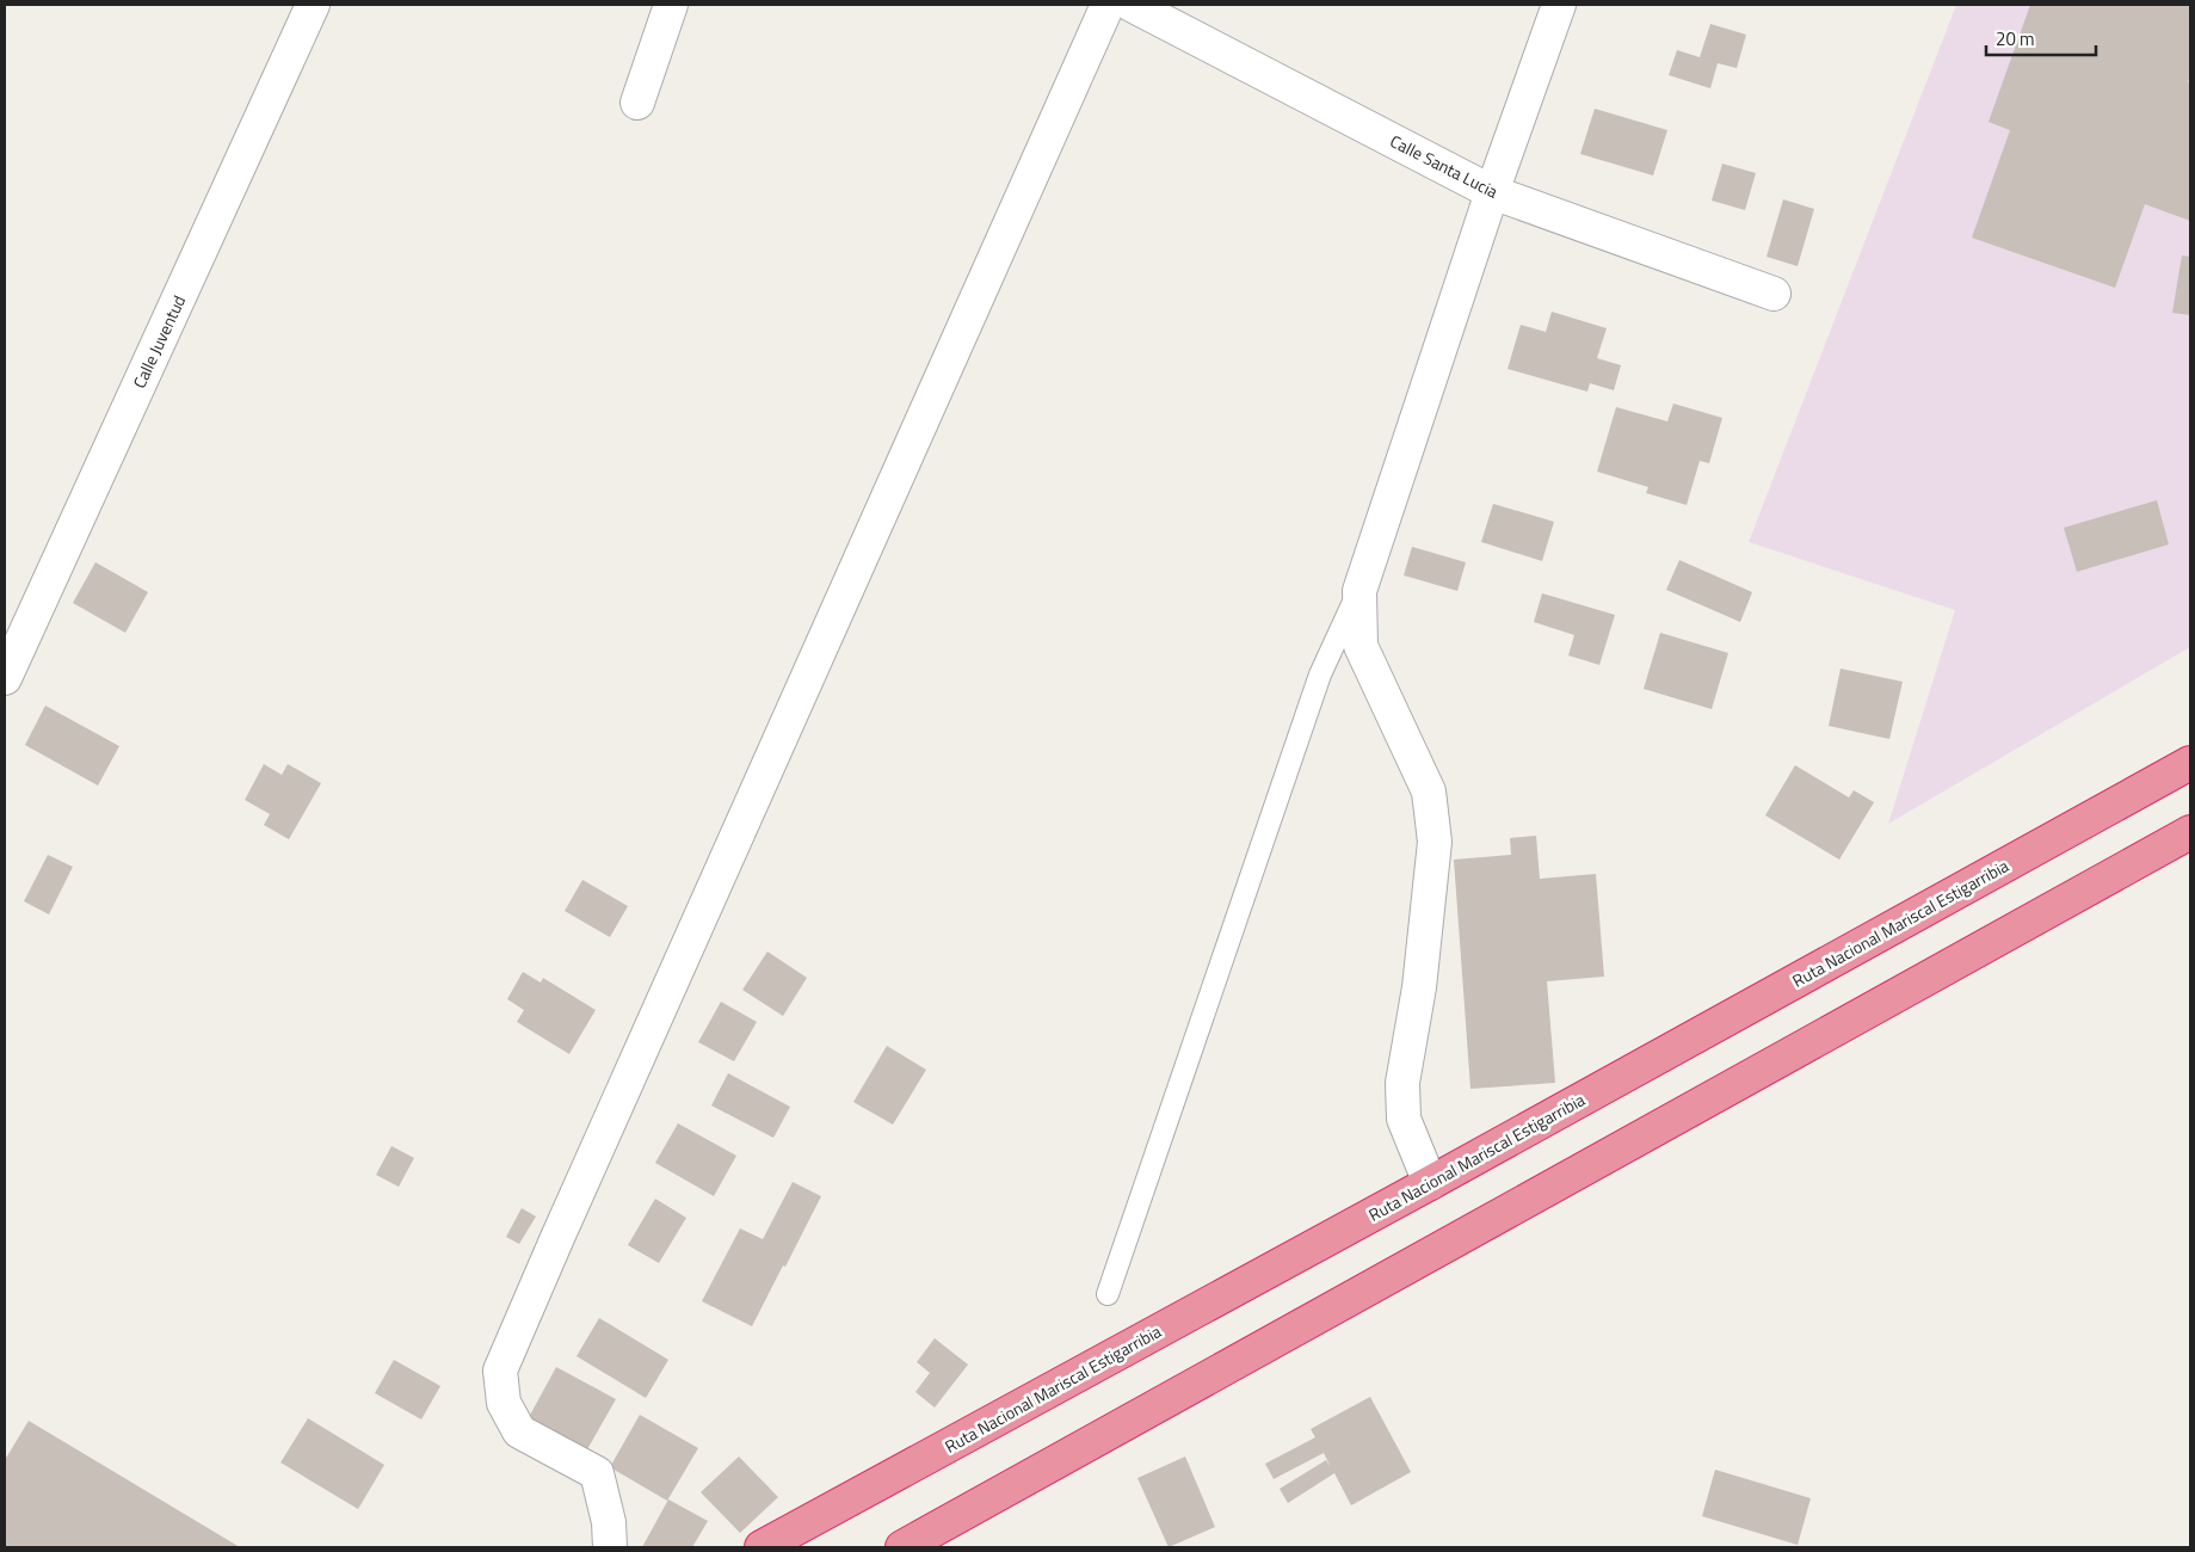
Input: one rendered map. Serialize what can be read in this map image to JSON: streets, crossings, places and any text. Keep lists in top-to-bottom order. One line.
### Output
{"streets":{"highway":["Ruta Nacional Mariscal Estigarribia"],"street":["Calle Santa Lucia","Calle Juventud"]},"scale_bar":"20 m"}
